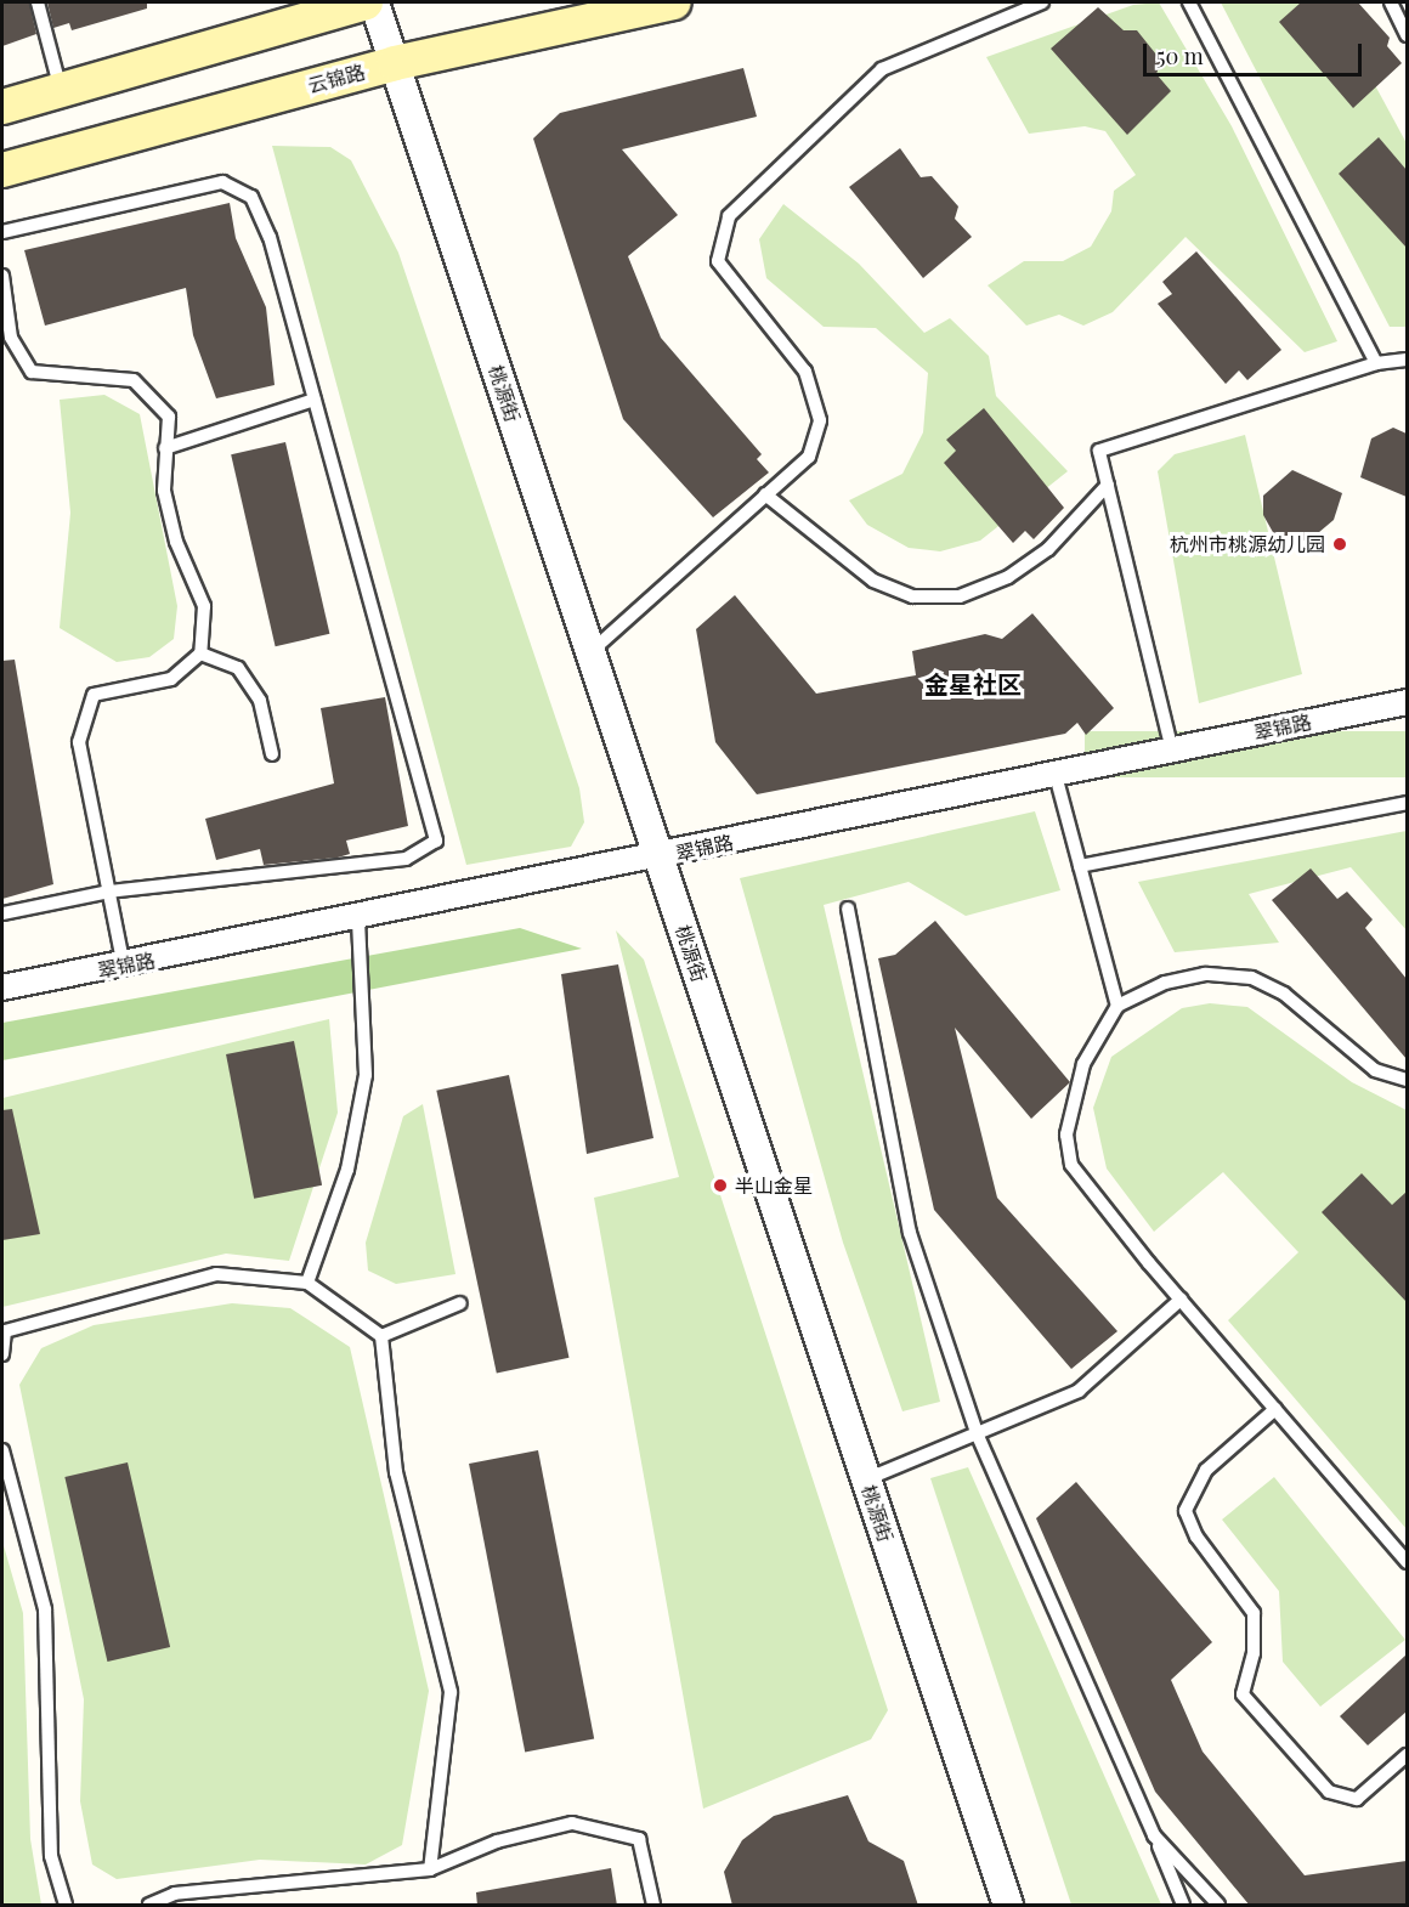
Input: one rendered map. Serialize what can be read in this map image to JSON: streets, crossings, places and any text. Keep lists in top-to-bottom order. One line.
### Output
{"streets":{"main road":["云锦路"],"street":["桃源街","翠锦路"]},"crossings":[["云锦路","桃源街"],["桃源街","翠锦路"]],"districts":["金星社区"],"places":["杭州市桃源幼儿园","半山金星"],"scale_bar":"50 m"}
